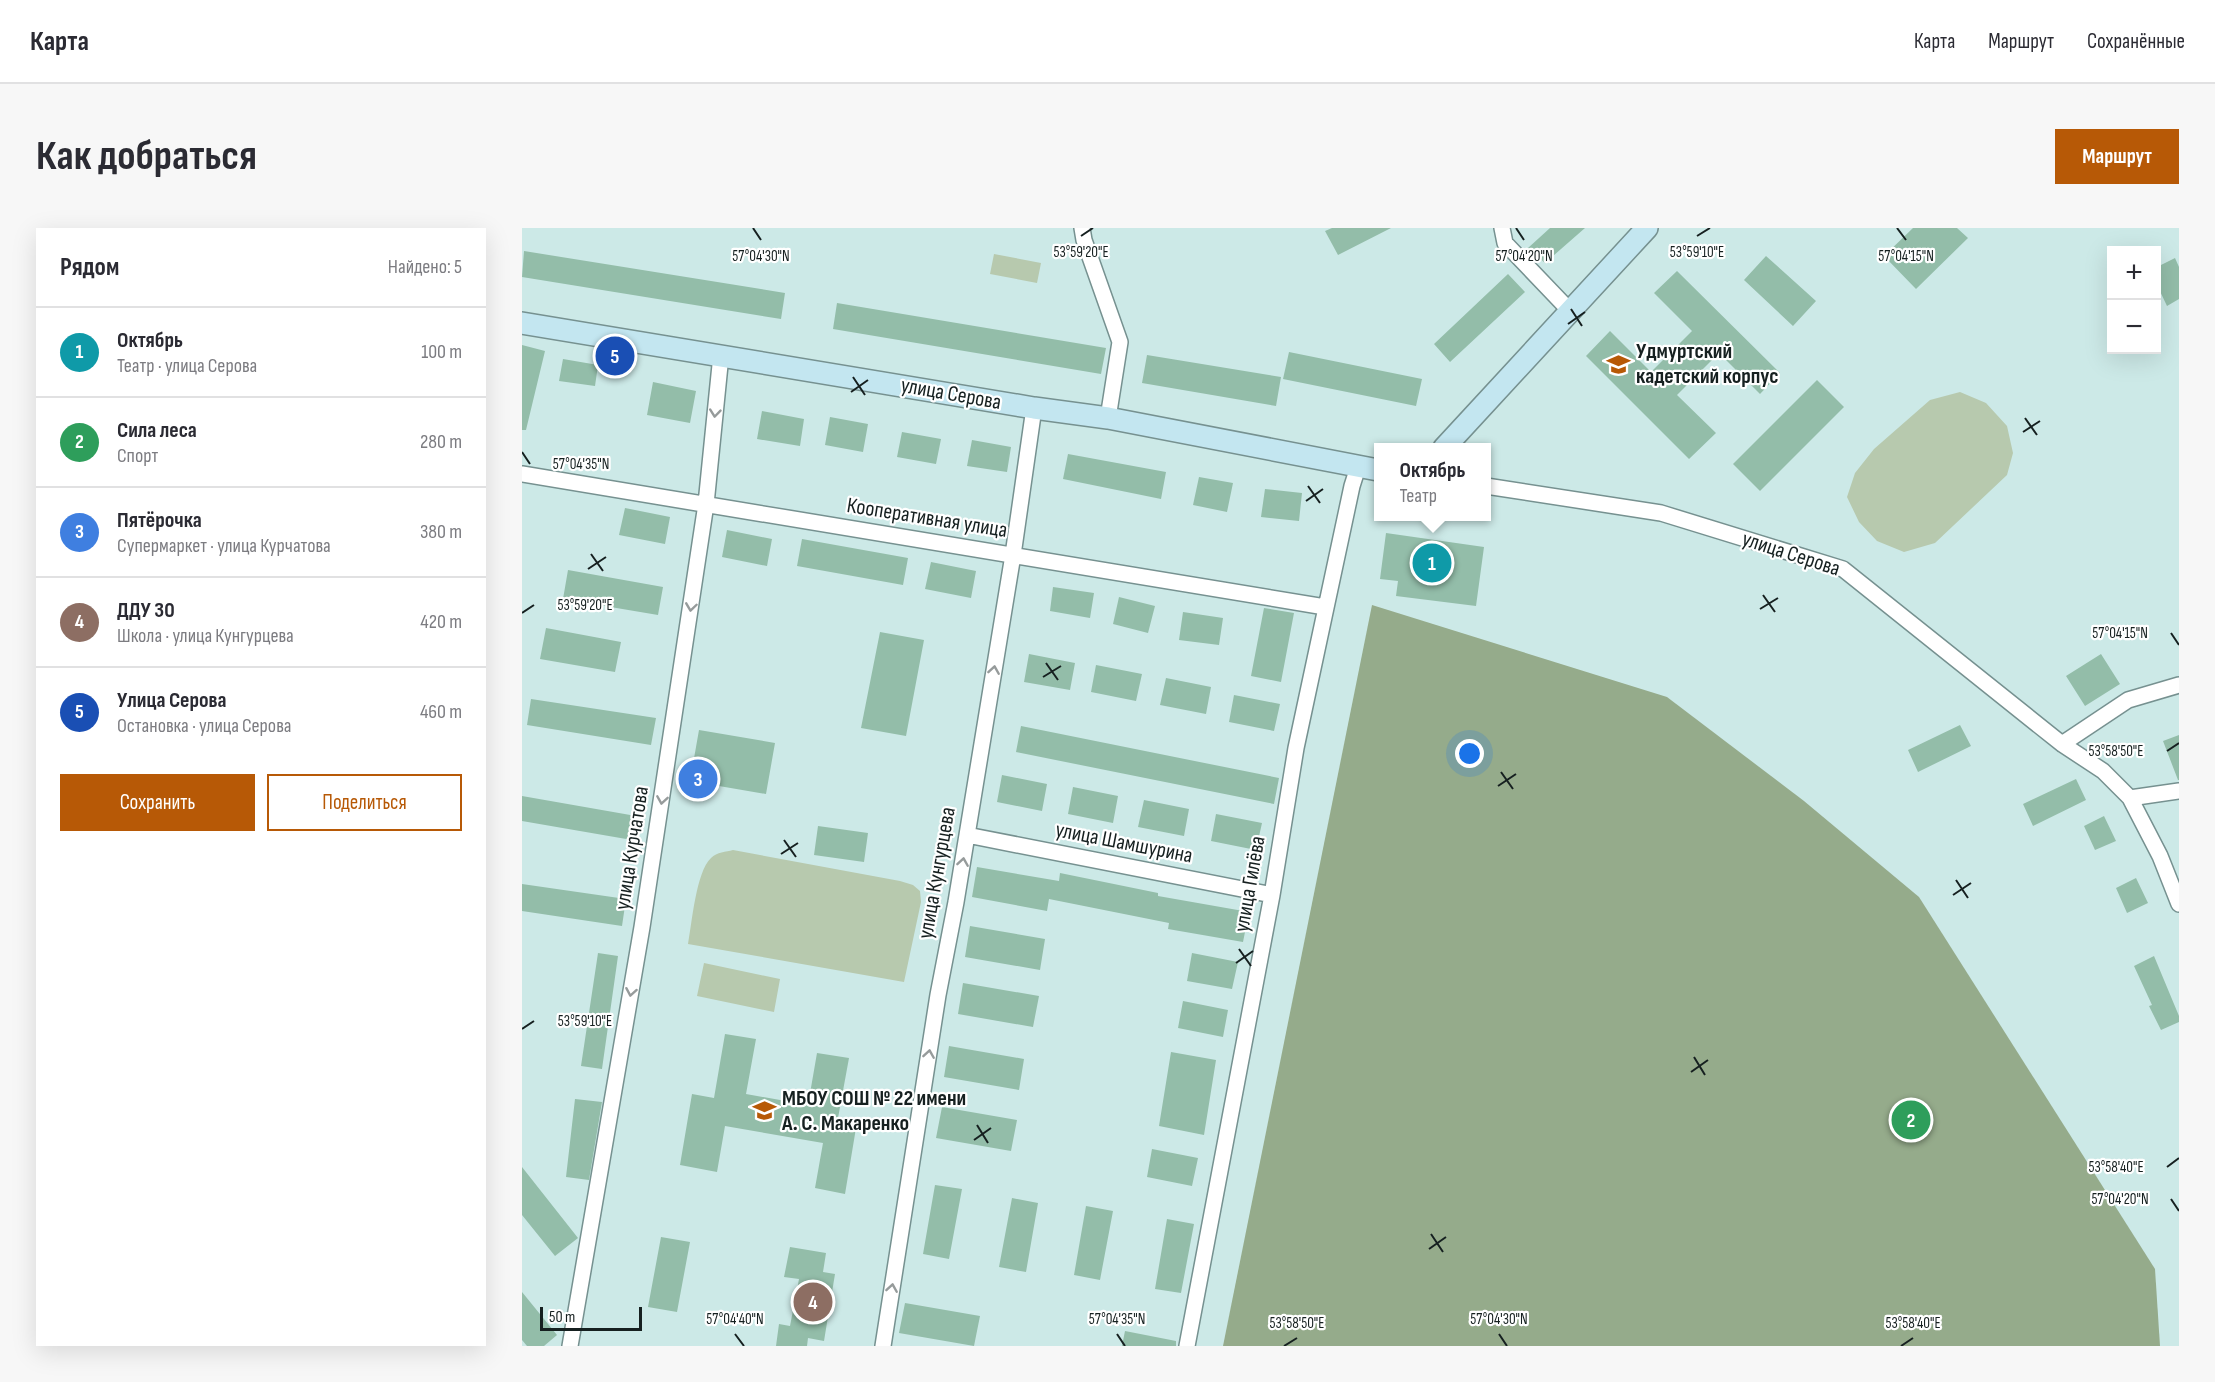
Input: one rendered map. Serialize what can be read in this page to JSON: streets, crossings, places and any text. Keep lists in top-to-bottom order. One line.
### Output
{"streets":{"main road":["улица Серова"],"street":["Кооперативная улица","улица Шамшурина","улица Курчатова","улица Кунгурцева","улица Гилёва"]},"crossings":[["улица Серова","улица Курчатова"],["улица Серова","улица Кунгурцева"],["улица Серова","улица Гилёва"],["Кооперативная улица","улица Курчатова"],["Кооперативная улица","улица Кунгурцева"],["Кооперативная улица","улица Гилёва"],["улица Шамшурина","улица Кунгурцева"],["улица Шамшурина","улица Гилёва"]],"one_way":["улица Курчатова","улица Кунгурцева"],"places":{"school or university":["Удмуртский кадетский корпус","МБОУ СОШ № 22 имени А. С. Макаренко"]},"scale_bar":"50 m","page":{"header":"Карта","nav":["Карта","Маршрут","Сохранённые"],"buttons":["Маршрут",["Сохранить","Поделиться"]],"title":"Как добраться","heading":["Рядом","Найдено: 5"],"map_buttons":["+","−"],"list":[{"mark":"1","name":"Октябрь","note":"Театр · улица Серова","value":"100 m"},{"mark":"2","name":"Сила леса","note":"Спорт","value":"280 m"},{"mark":"3","name":"Пятёрочка","note":"Супермаркет · улица Курчатова","value":"380 m"},{"mark":"4","name":"ДДУ 30","note":"Школа · улица Кунгурцева","value":"420 m"},{"mark":"5","name":"Улица Серова","note":"Остановка · улица Серова","value":"460 m"}],"pins":["5","1","3","2","4"],"popup":["Октябрь","Театр"],"scale":"50 m"},"coordinates":["53°59'20\"E","53°59'10\"E","57°04'30\"N","57°04'20\"N","57°04'15\"N","57°04'35\"N","53°58'50\"E","53°58'40\"E","57°04'40\"N"]}
